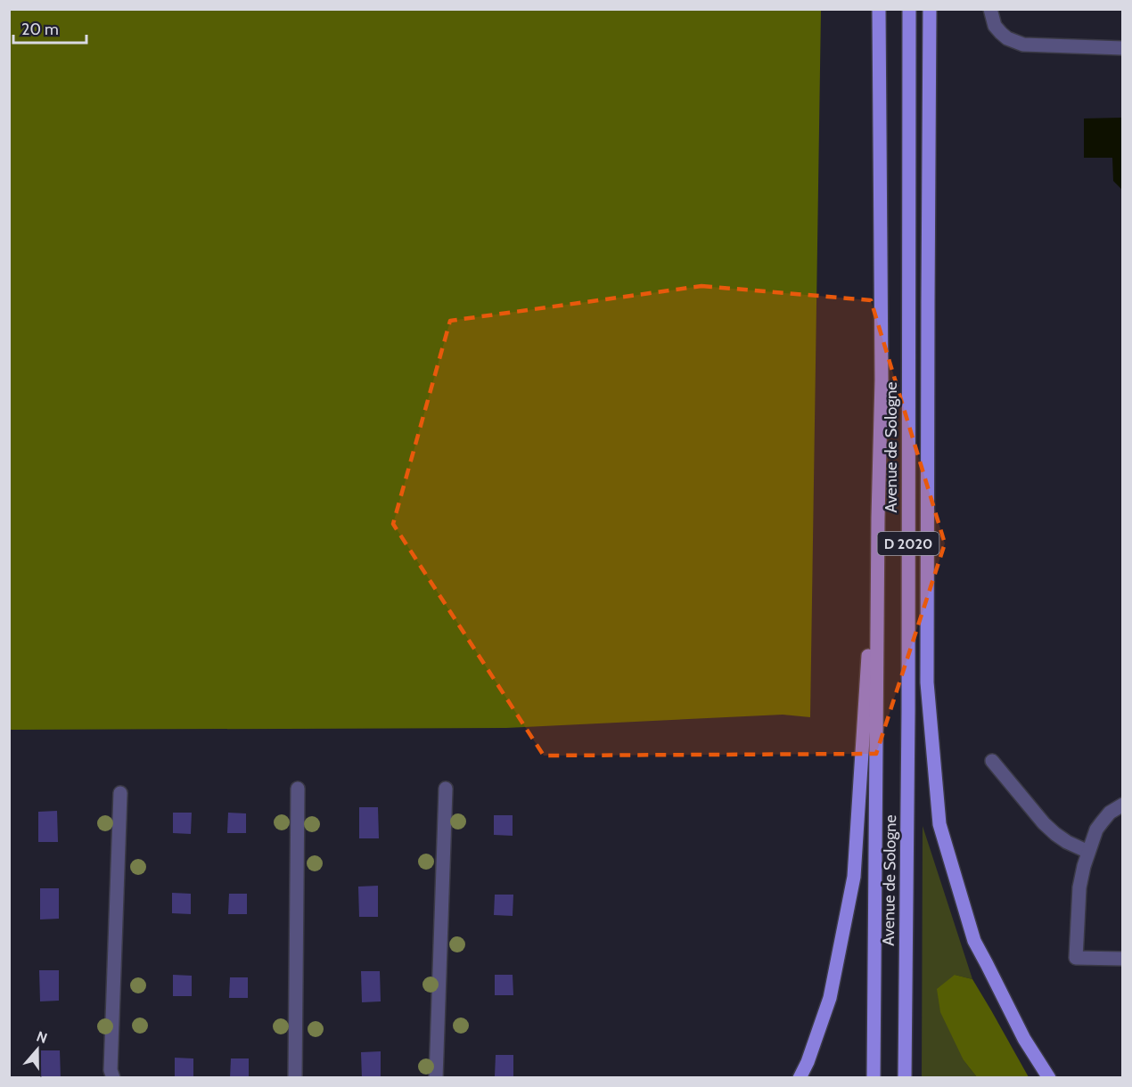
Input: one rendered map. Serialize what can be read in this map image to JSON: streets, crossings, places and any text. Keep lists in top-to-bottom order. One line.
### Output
{"streets":{"main road":["Avenue de Sologne","D 2020"]},"scale_bar":"20 m","north":"top"}
